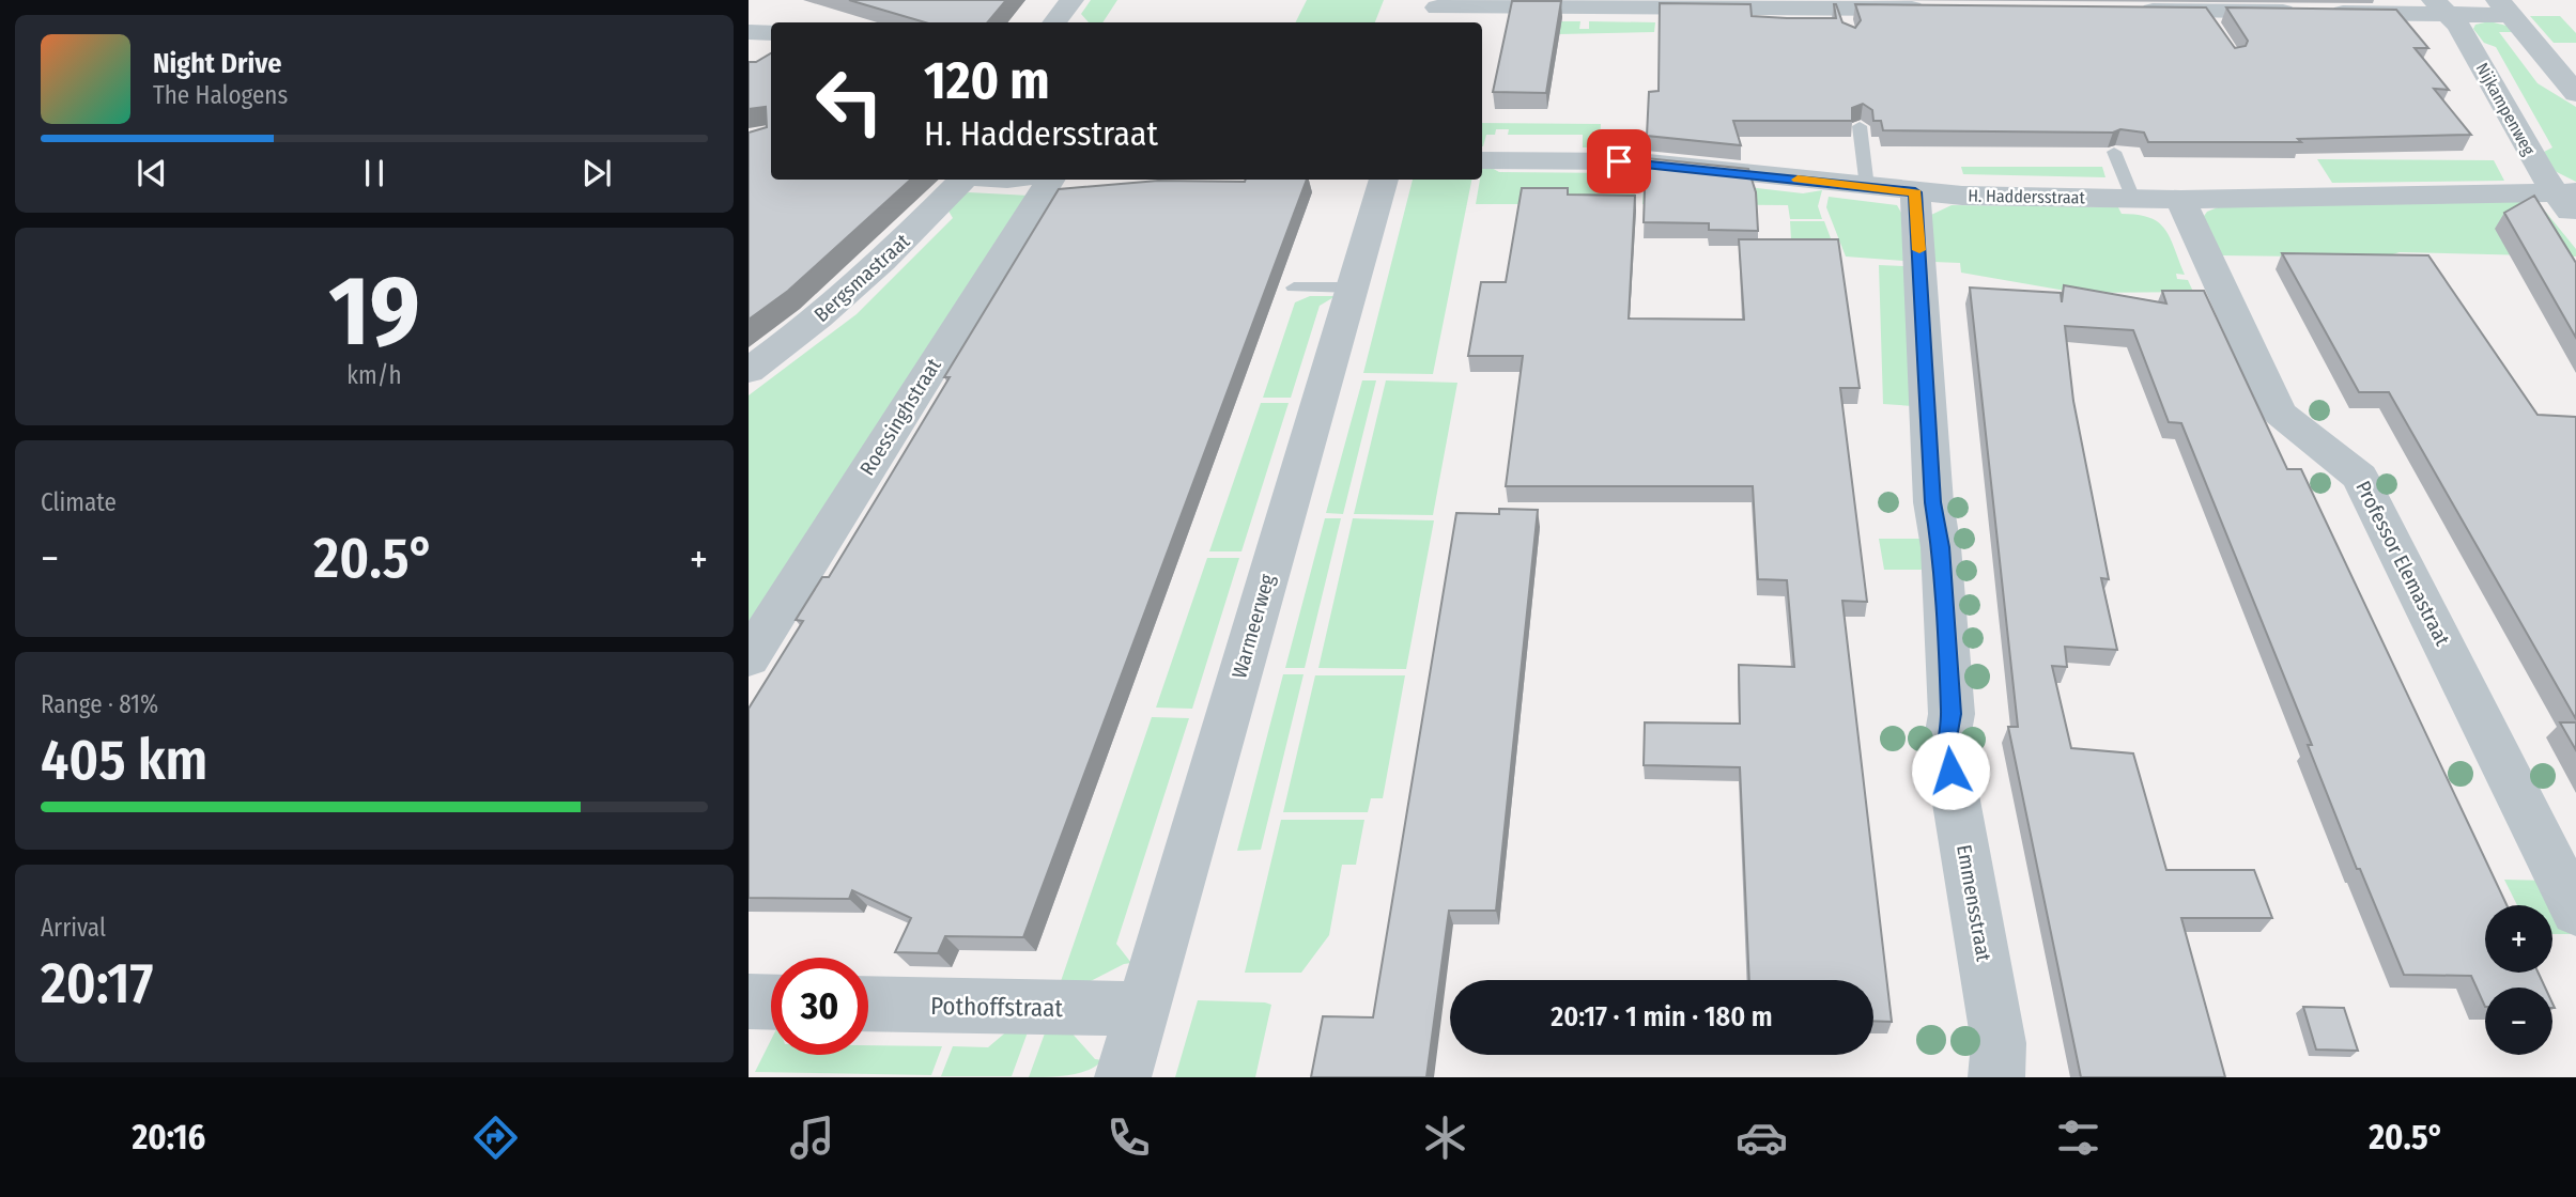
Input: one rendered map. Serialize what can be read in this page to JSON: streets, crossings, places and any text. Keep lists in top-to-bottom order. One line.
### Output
{"streets":{"street":["Nijkampenweg","H. Haddersstraat","Bergsmastraat","Roessinghstraat","Professor Elemastraat","Warmeerweg","Emmensstraat","Pothoffstraat"]},"crossings":[["Nijkampenweg","H. Haddersstraat"],["H. Haddersstraat","Professor Elemastraat"],["H. Haddersstraat","Emmensstraat"],["Warmeerweg","Pothoffstraat"]],"page":{"turn":["120 m","H. Haddersstraat"],"song":["Night Drive","The Halogens"],"tile":[["19","km/h"],"Climate",["Range · 81%","405 km"],["Arrival","20:17"]],"heat":["−","20.5°","+"],"map_buttons":["+","−"],"limit":"30","trip":"20:17 · 1 min · 180 m","tabs":["20:16","20.5°"]}}
